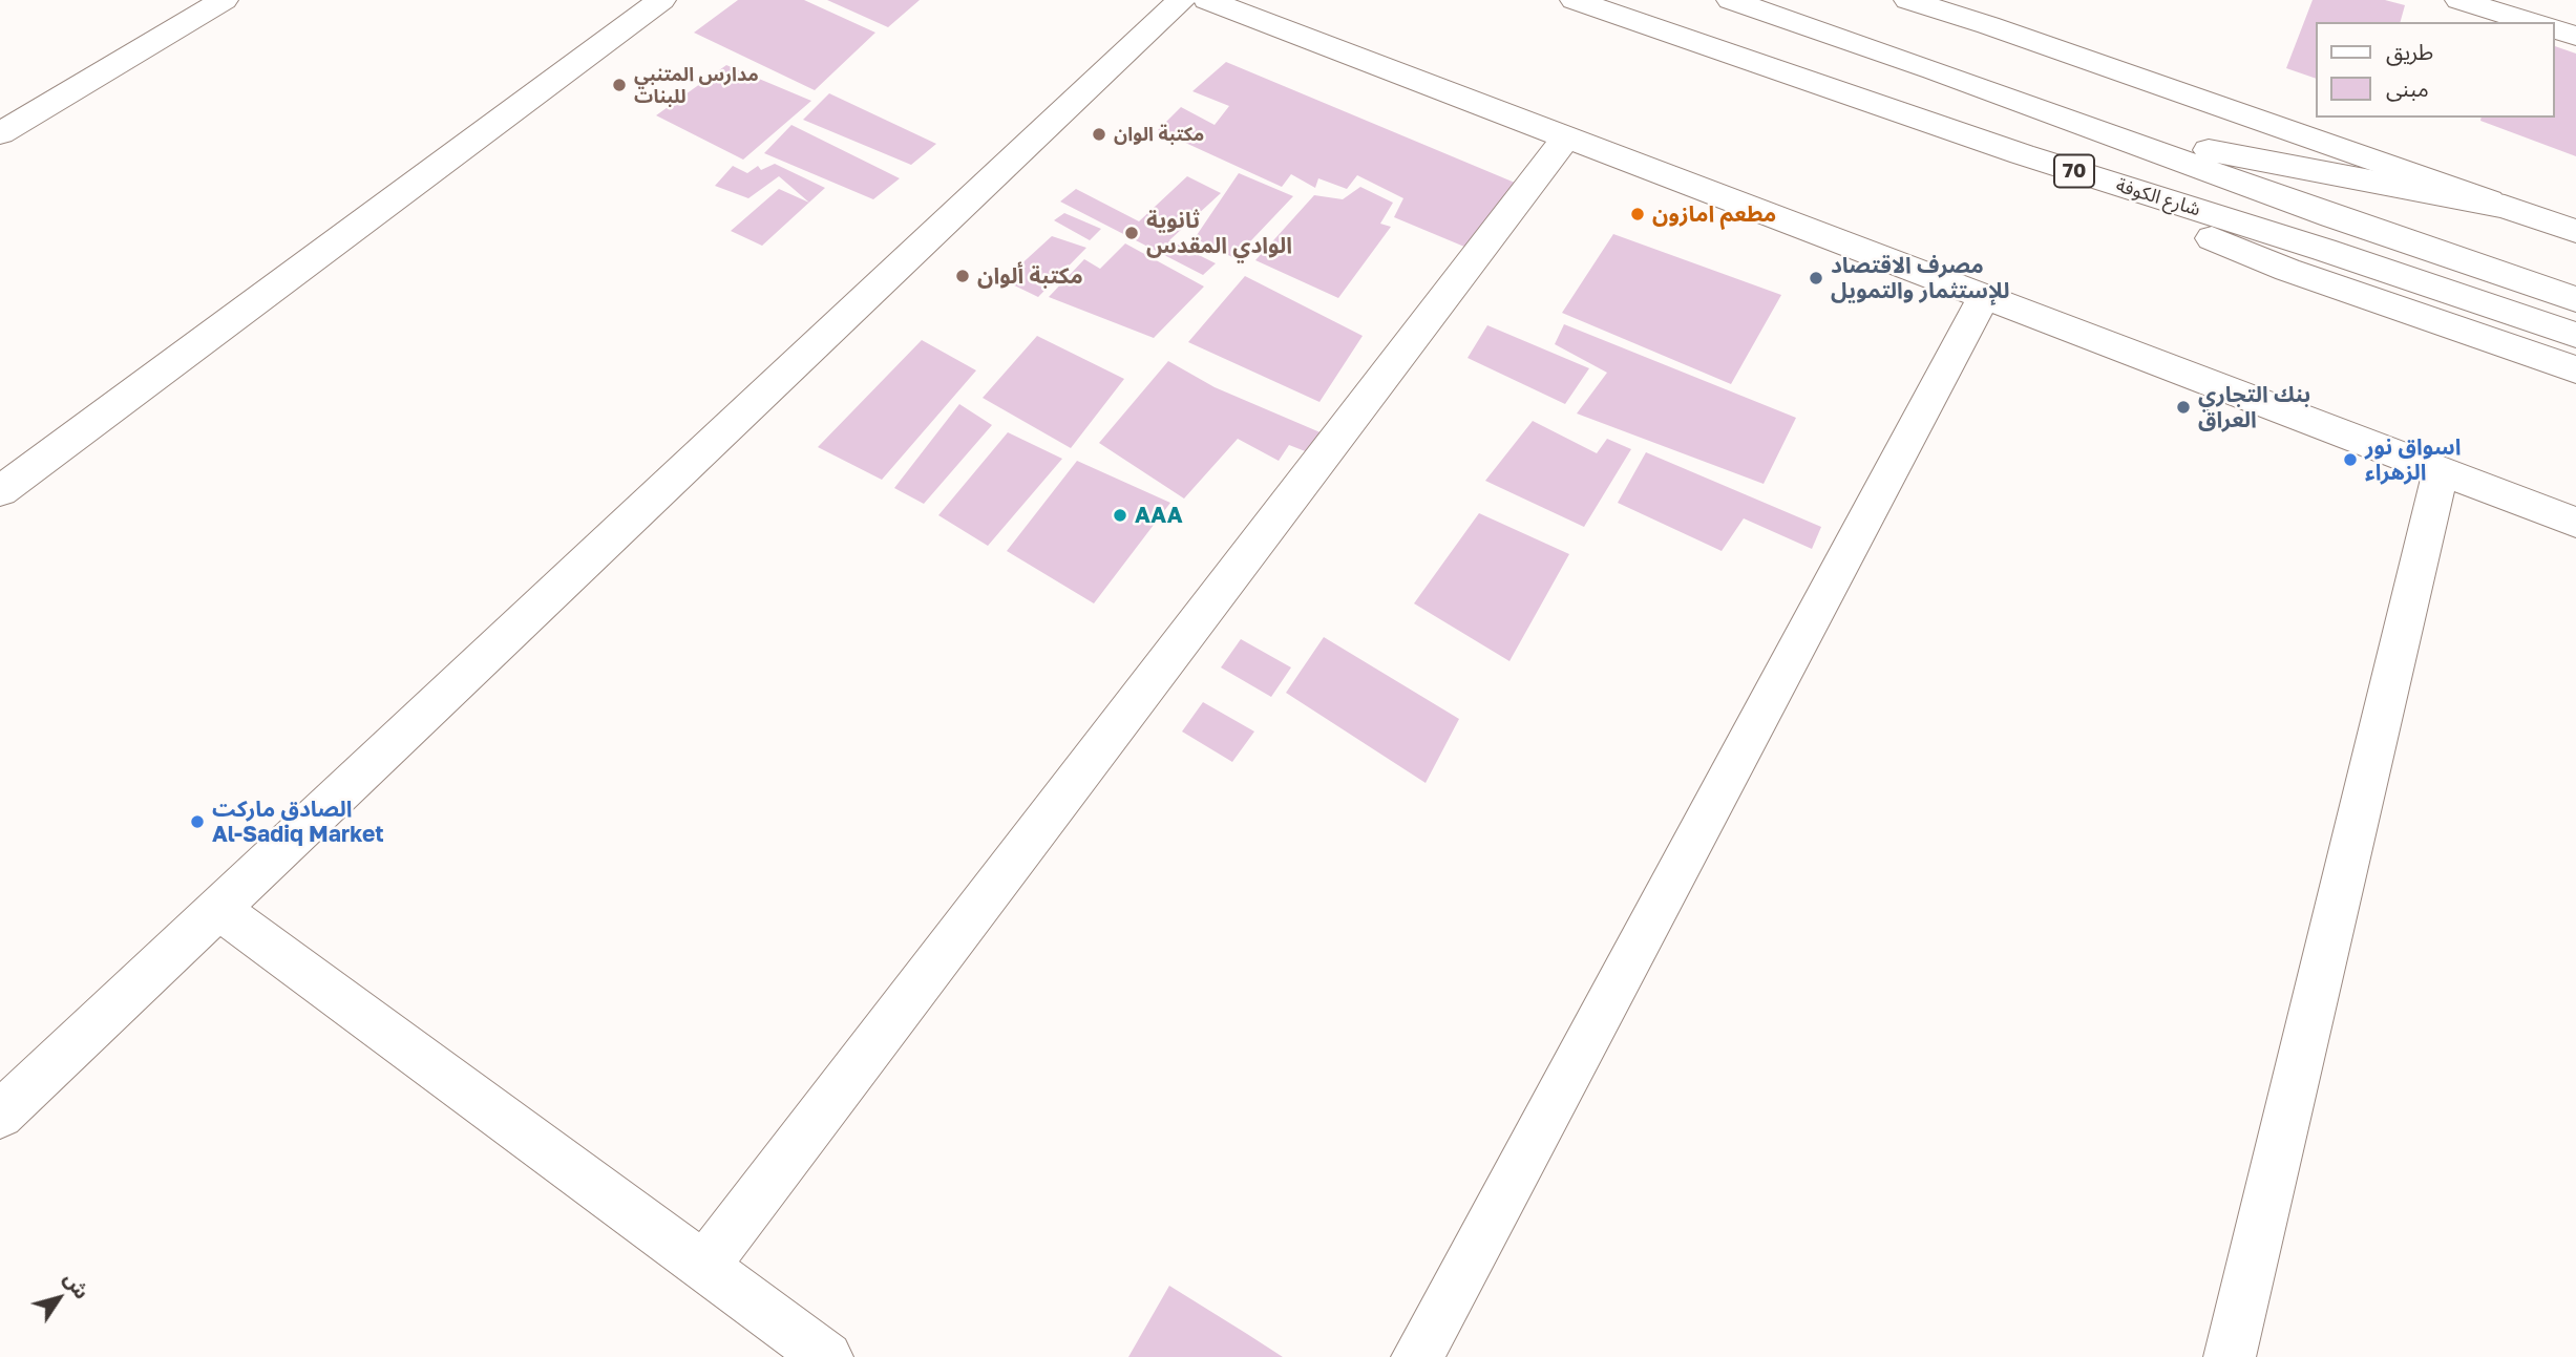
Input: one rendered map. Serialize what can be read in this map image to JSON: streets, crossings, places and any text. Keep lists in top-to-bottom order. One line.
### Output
{"streets":{"main road":["70","شارع الكوفة"]},"places":["مدارس المتنبي للبنات","مكتبة الوان","مطعم امازون","ثانوية الوادي المقدس","مكتبة ألوان","مصرف الاقتصاد للإستثمار والتمويل","بنك التجاري العراق","اسواق نور الزهراء","AAA","الصادق ماركت Al-Sadiq Market"],"legend":["طريق","مبنى"],"north":"top right"}
